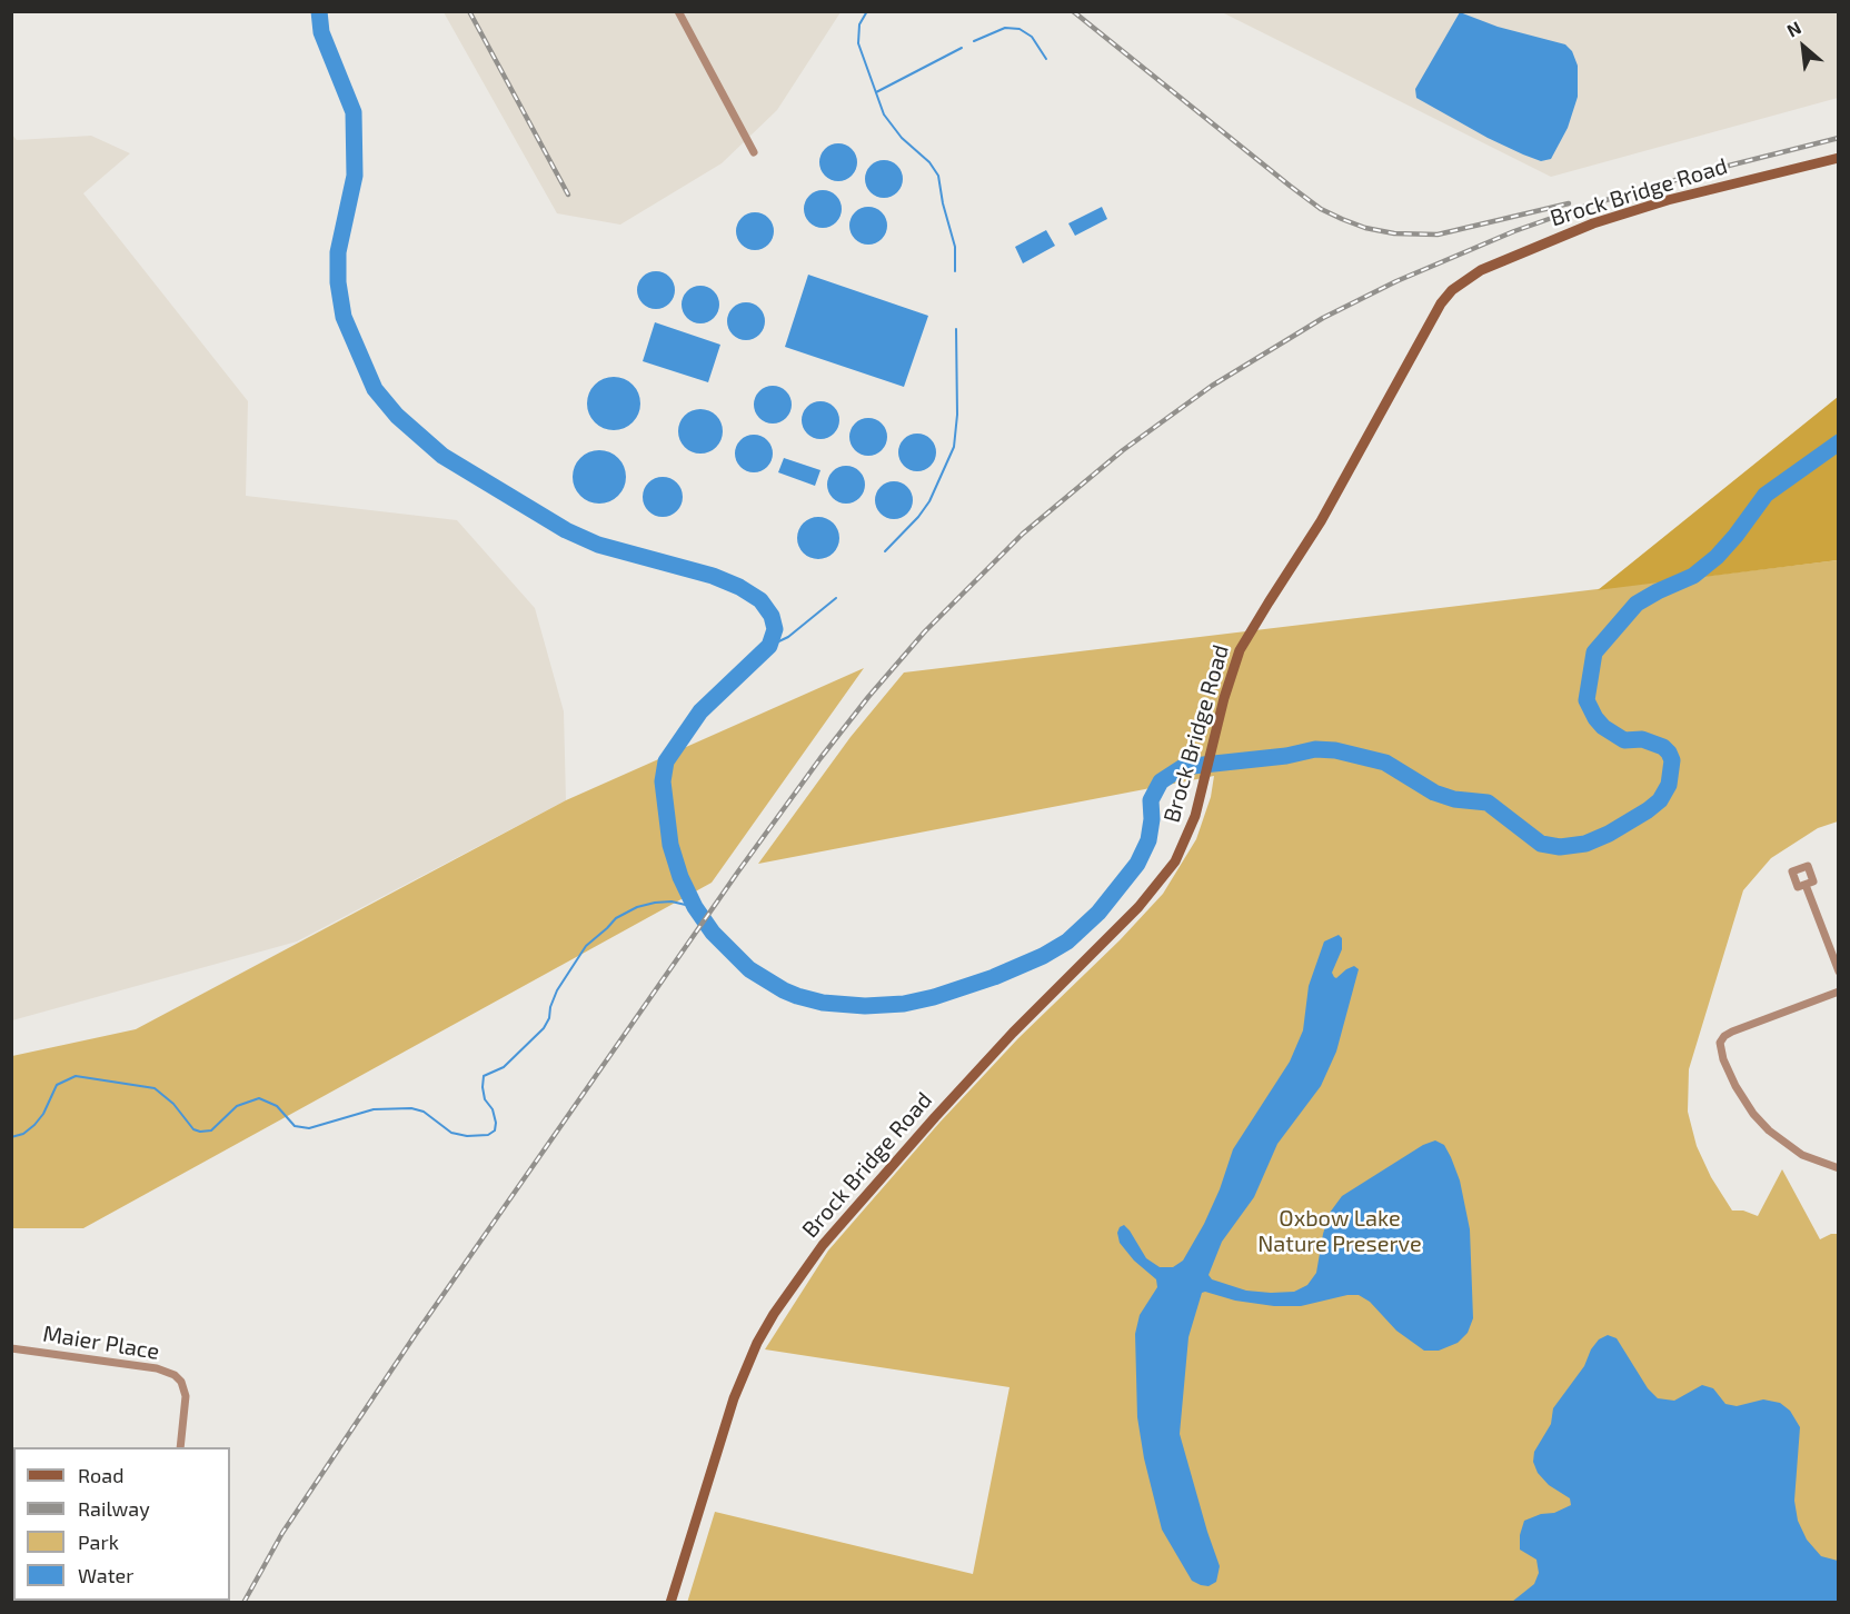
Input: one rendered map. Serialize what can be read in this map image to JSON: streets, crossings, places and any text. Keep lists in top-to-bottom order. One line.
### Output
{"streets":{"street":["Brock Bridge Road","Maier Place"]},"parks":["Oxbow Lake Nature Preserve"],"legend":["Road","Railway","Park","Water"],"north":"top left"}
